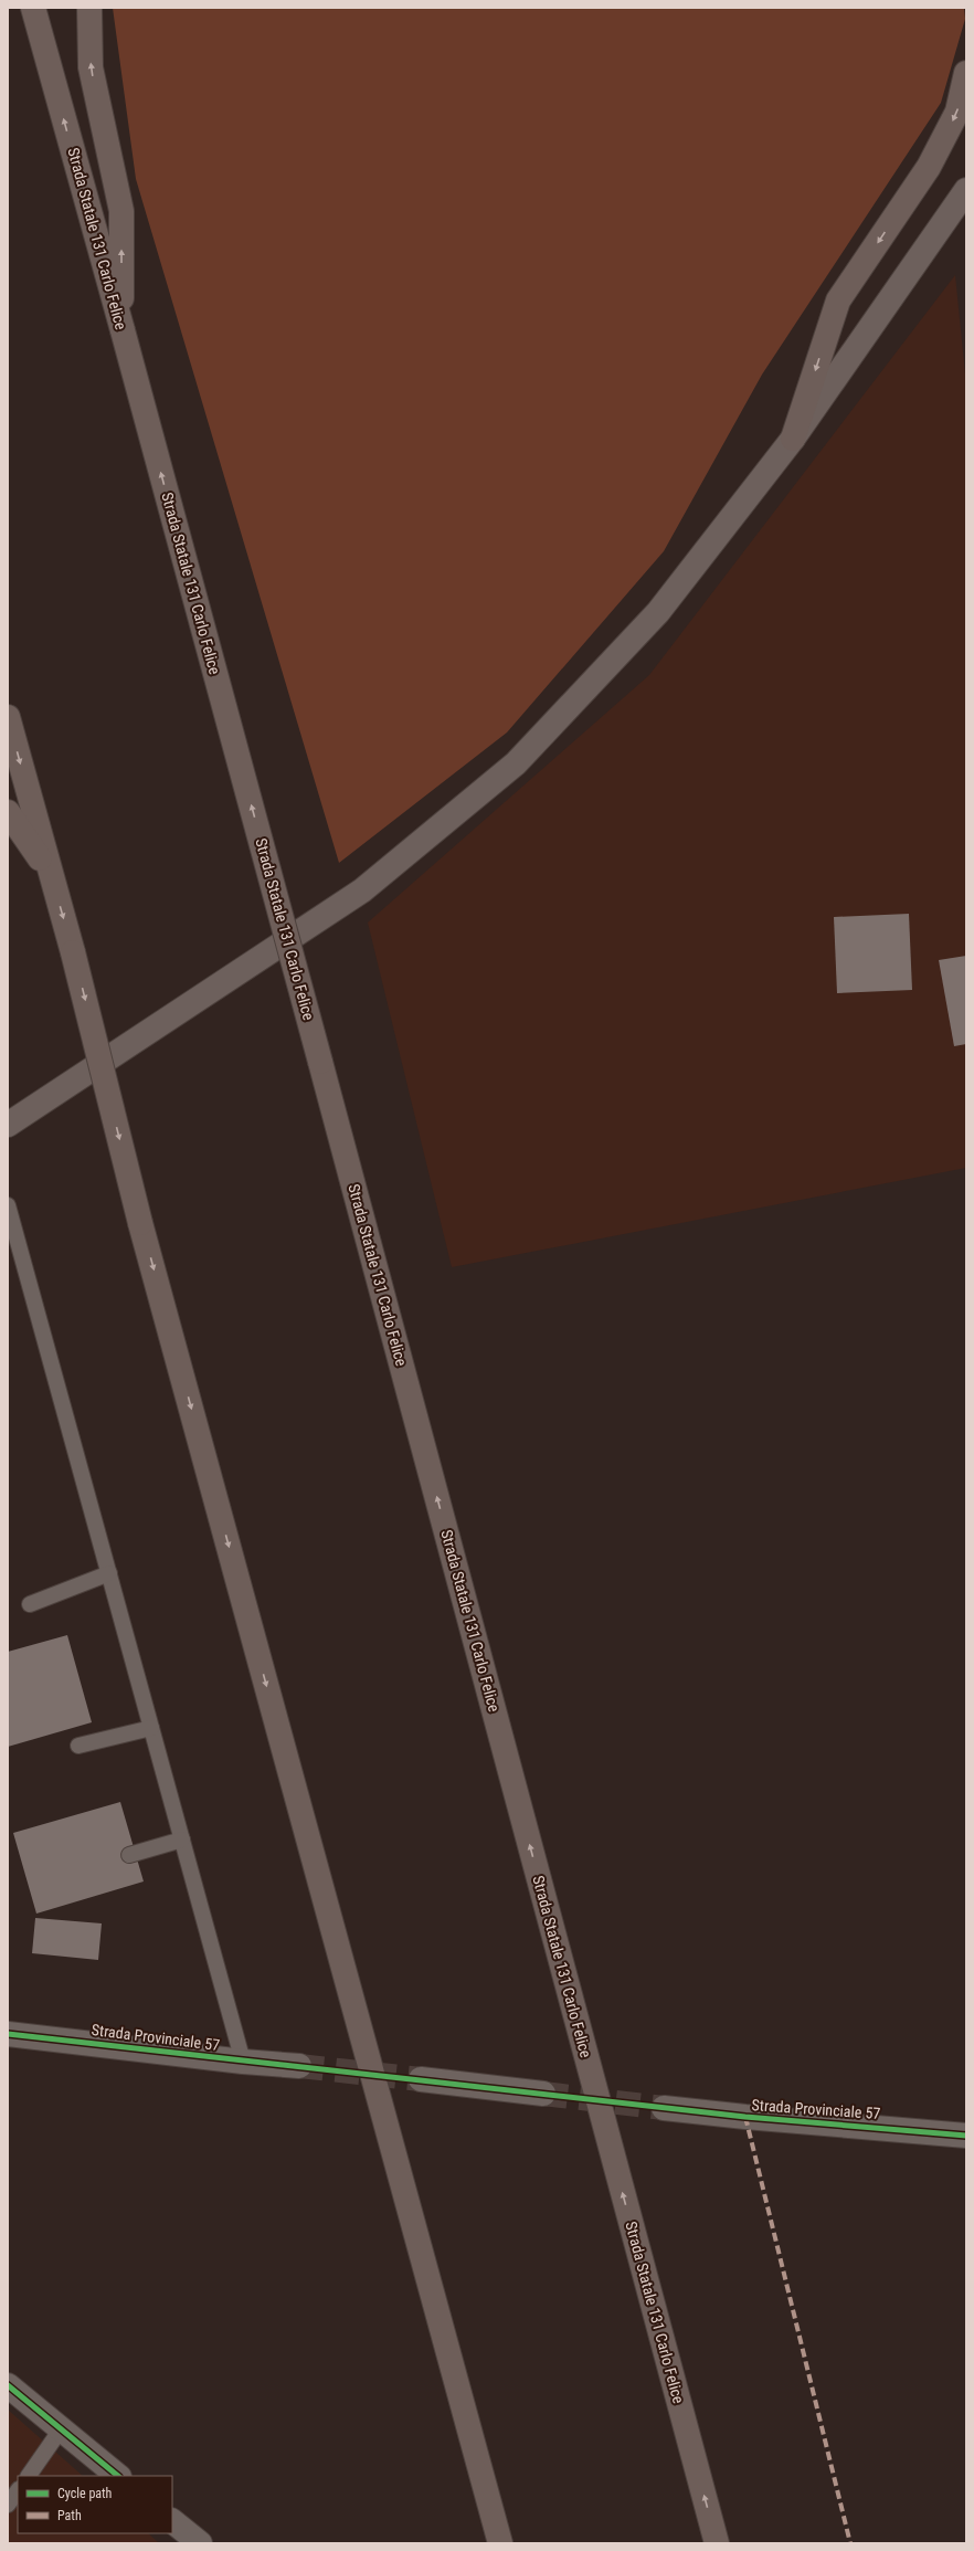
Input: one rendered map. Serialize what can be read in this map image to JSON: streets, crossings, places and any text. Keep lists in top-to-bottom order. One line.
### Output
{"streets":{"highway":["Strada Statale 131 Carlo Felice"],"street":["Strada Provinciale 57"]},"legend":["Cycle path","Path"]}
